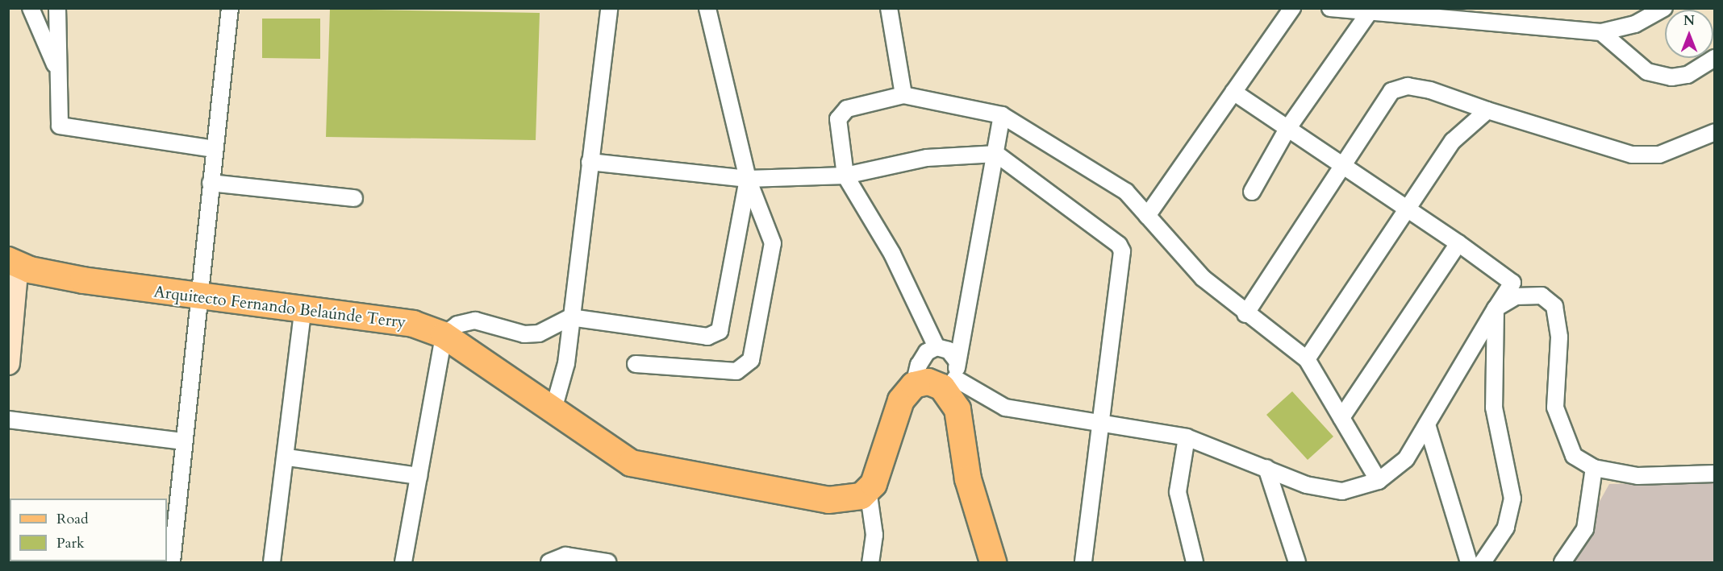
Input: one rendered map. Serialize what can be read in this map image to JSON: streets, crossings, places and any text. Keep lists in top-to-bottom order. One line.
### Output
{"streets":{"main road":["Arquitecto Fernando Belaúnde Terry"]},"legend":["Road","Park"],"north":"top"}
